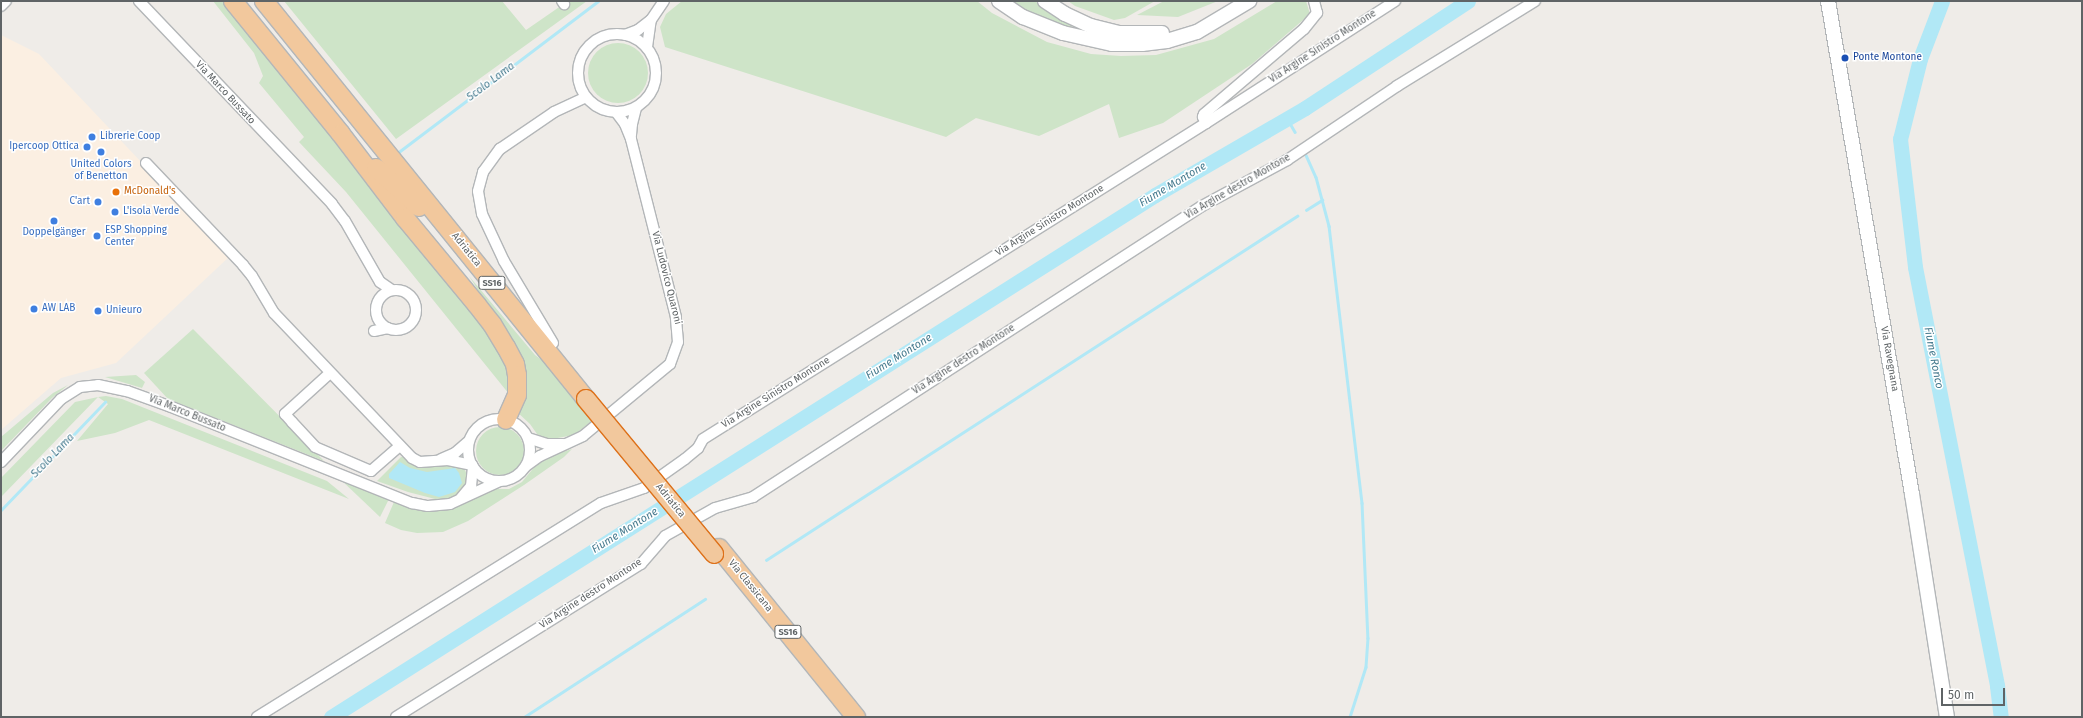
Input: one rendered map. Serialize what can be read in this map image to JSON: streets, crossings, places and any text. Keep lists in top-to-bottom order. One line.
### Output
{"streets":{"highway":["Adriatica","SS16","Via Classicana"],"main road":["Via Ravegnana"],"street":["Via Argine Sinistro Montone","Via Marco Bussato","Via Argine destro Montone","Via Ludovico Quaroni"]},"crossings":[["Via Marco Bussato","Via Ludovico Quaroni"],["Adriatica","SS16"],["Adriatica","Via Classicana"],["Via Ludovico Quaroni","SS16"]],"water":["Scolo Lama","Fiume Montone","Fiume Ronco"],"places":["Ponte Montone","Librerie Coop","Ipercoop Ottica","United Colors of Benetton","McDonald's","C'art","L'isola Verde","Doppelgänger","ESP Shopping Center","AW LAB","Unieuro"],"scale_bar":"50 m"}
